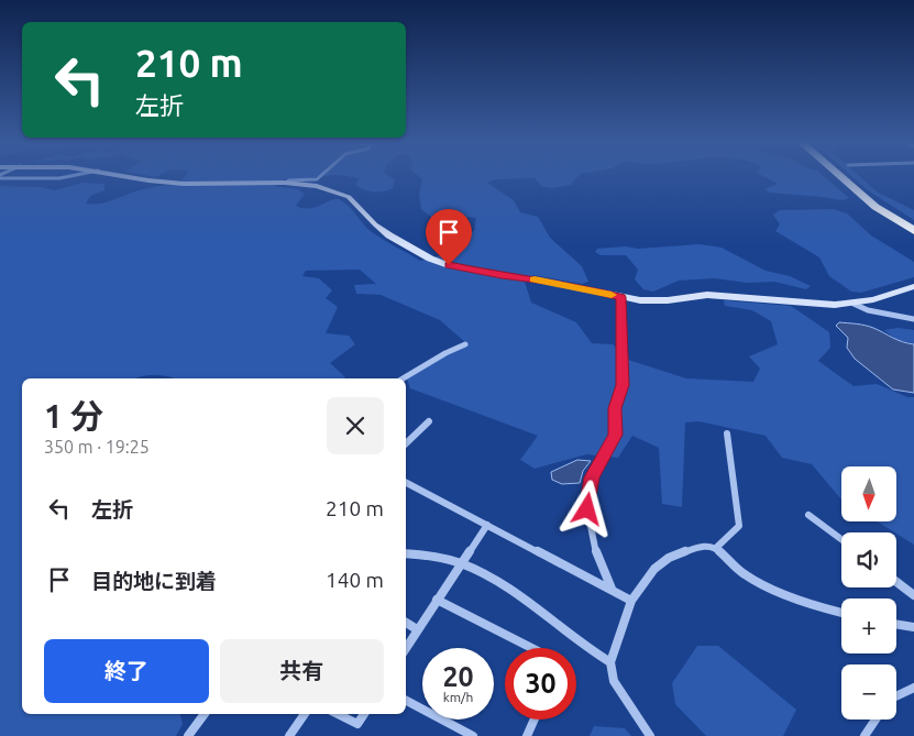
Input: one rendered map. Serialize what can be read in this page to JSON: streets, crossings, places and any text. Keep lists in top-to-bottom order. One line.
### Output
{"north":"bottom","page":{"turn":["210 m","左折"],"heading":["1 分","350 m · 19:25"],"map_buttons":["+","−"],"list":[{"name":"左折","value":"210 m"},{"name":"目的地に到着","value":"140 m"}],"buttons":["終了","共有"],"speed":"20 km/h","limit":"30"}}
